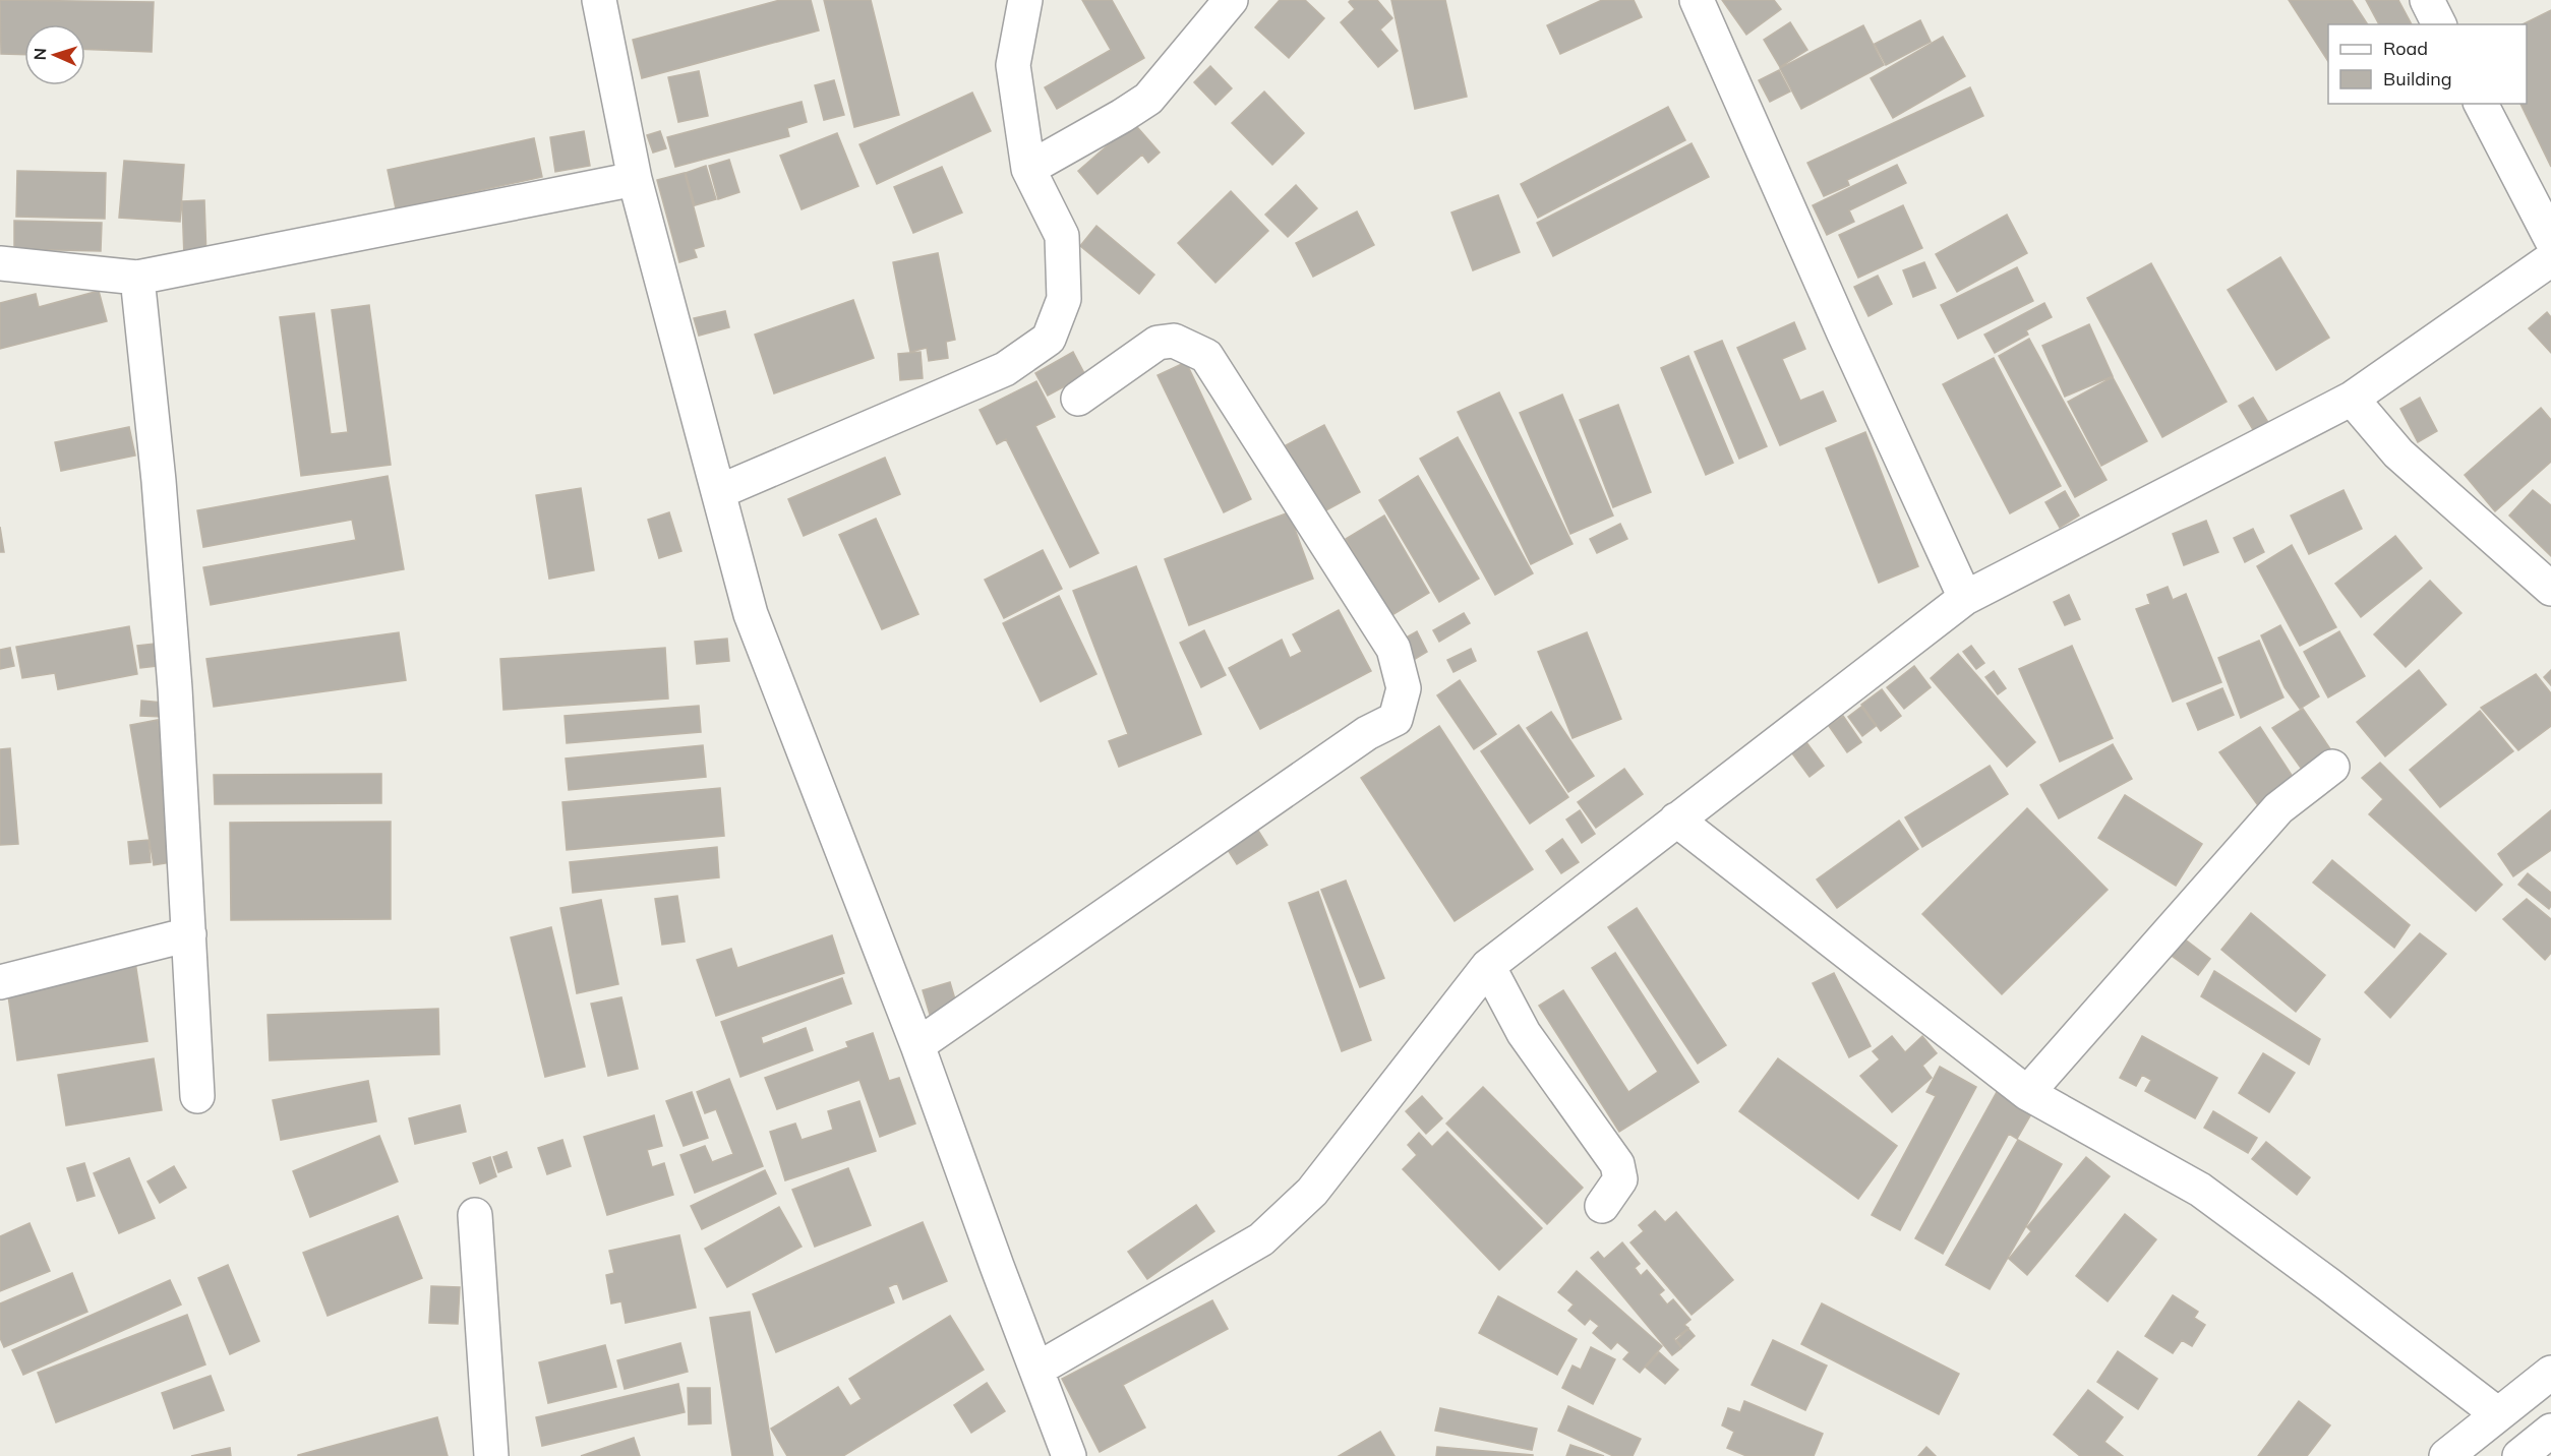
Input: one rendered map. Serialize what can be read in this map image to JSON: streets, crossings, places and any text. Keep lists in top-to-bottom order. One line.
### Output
{"legend":["Road","Building"],"north":"left"}
